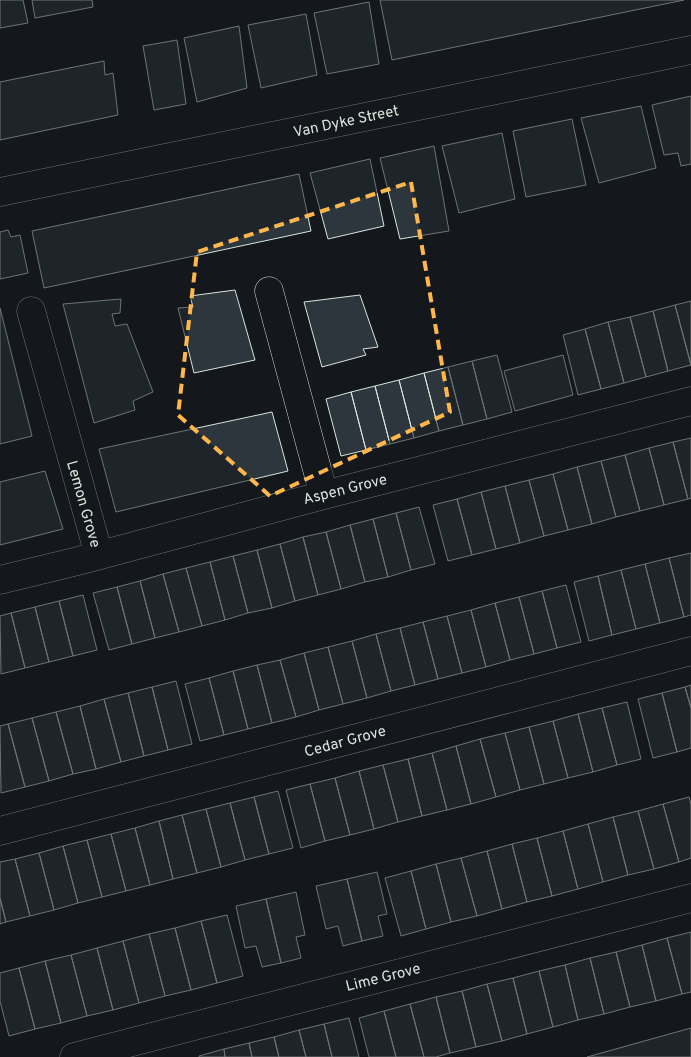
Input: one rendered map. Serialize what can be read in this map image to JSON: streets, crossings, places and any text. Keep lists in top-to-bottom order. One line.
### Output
{"streets":{"street":["Van Dyke Street","Aspen Grove","Lemon Grove","Cedar Grove","Lime Grove"]},"crossings":[["Aspen Grove","Lemon Grove"]]}
